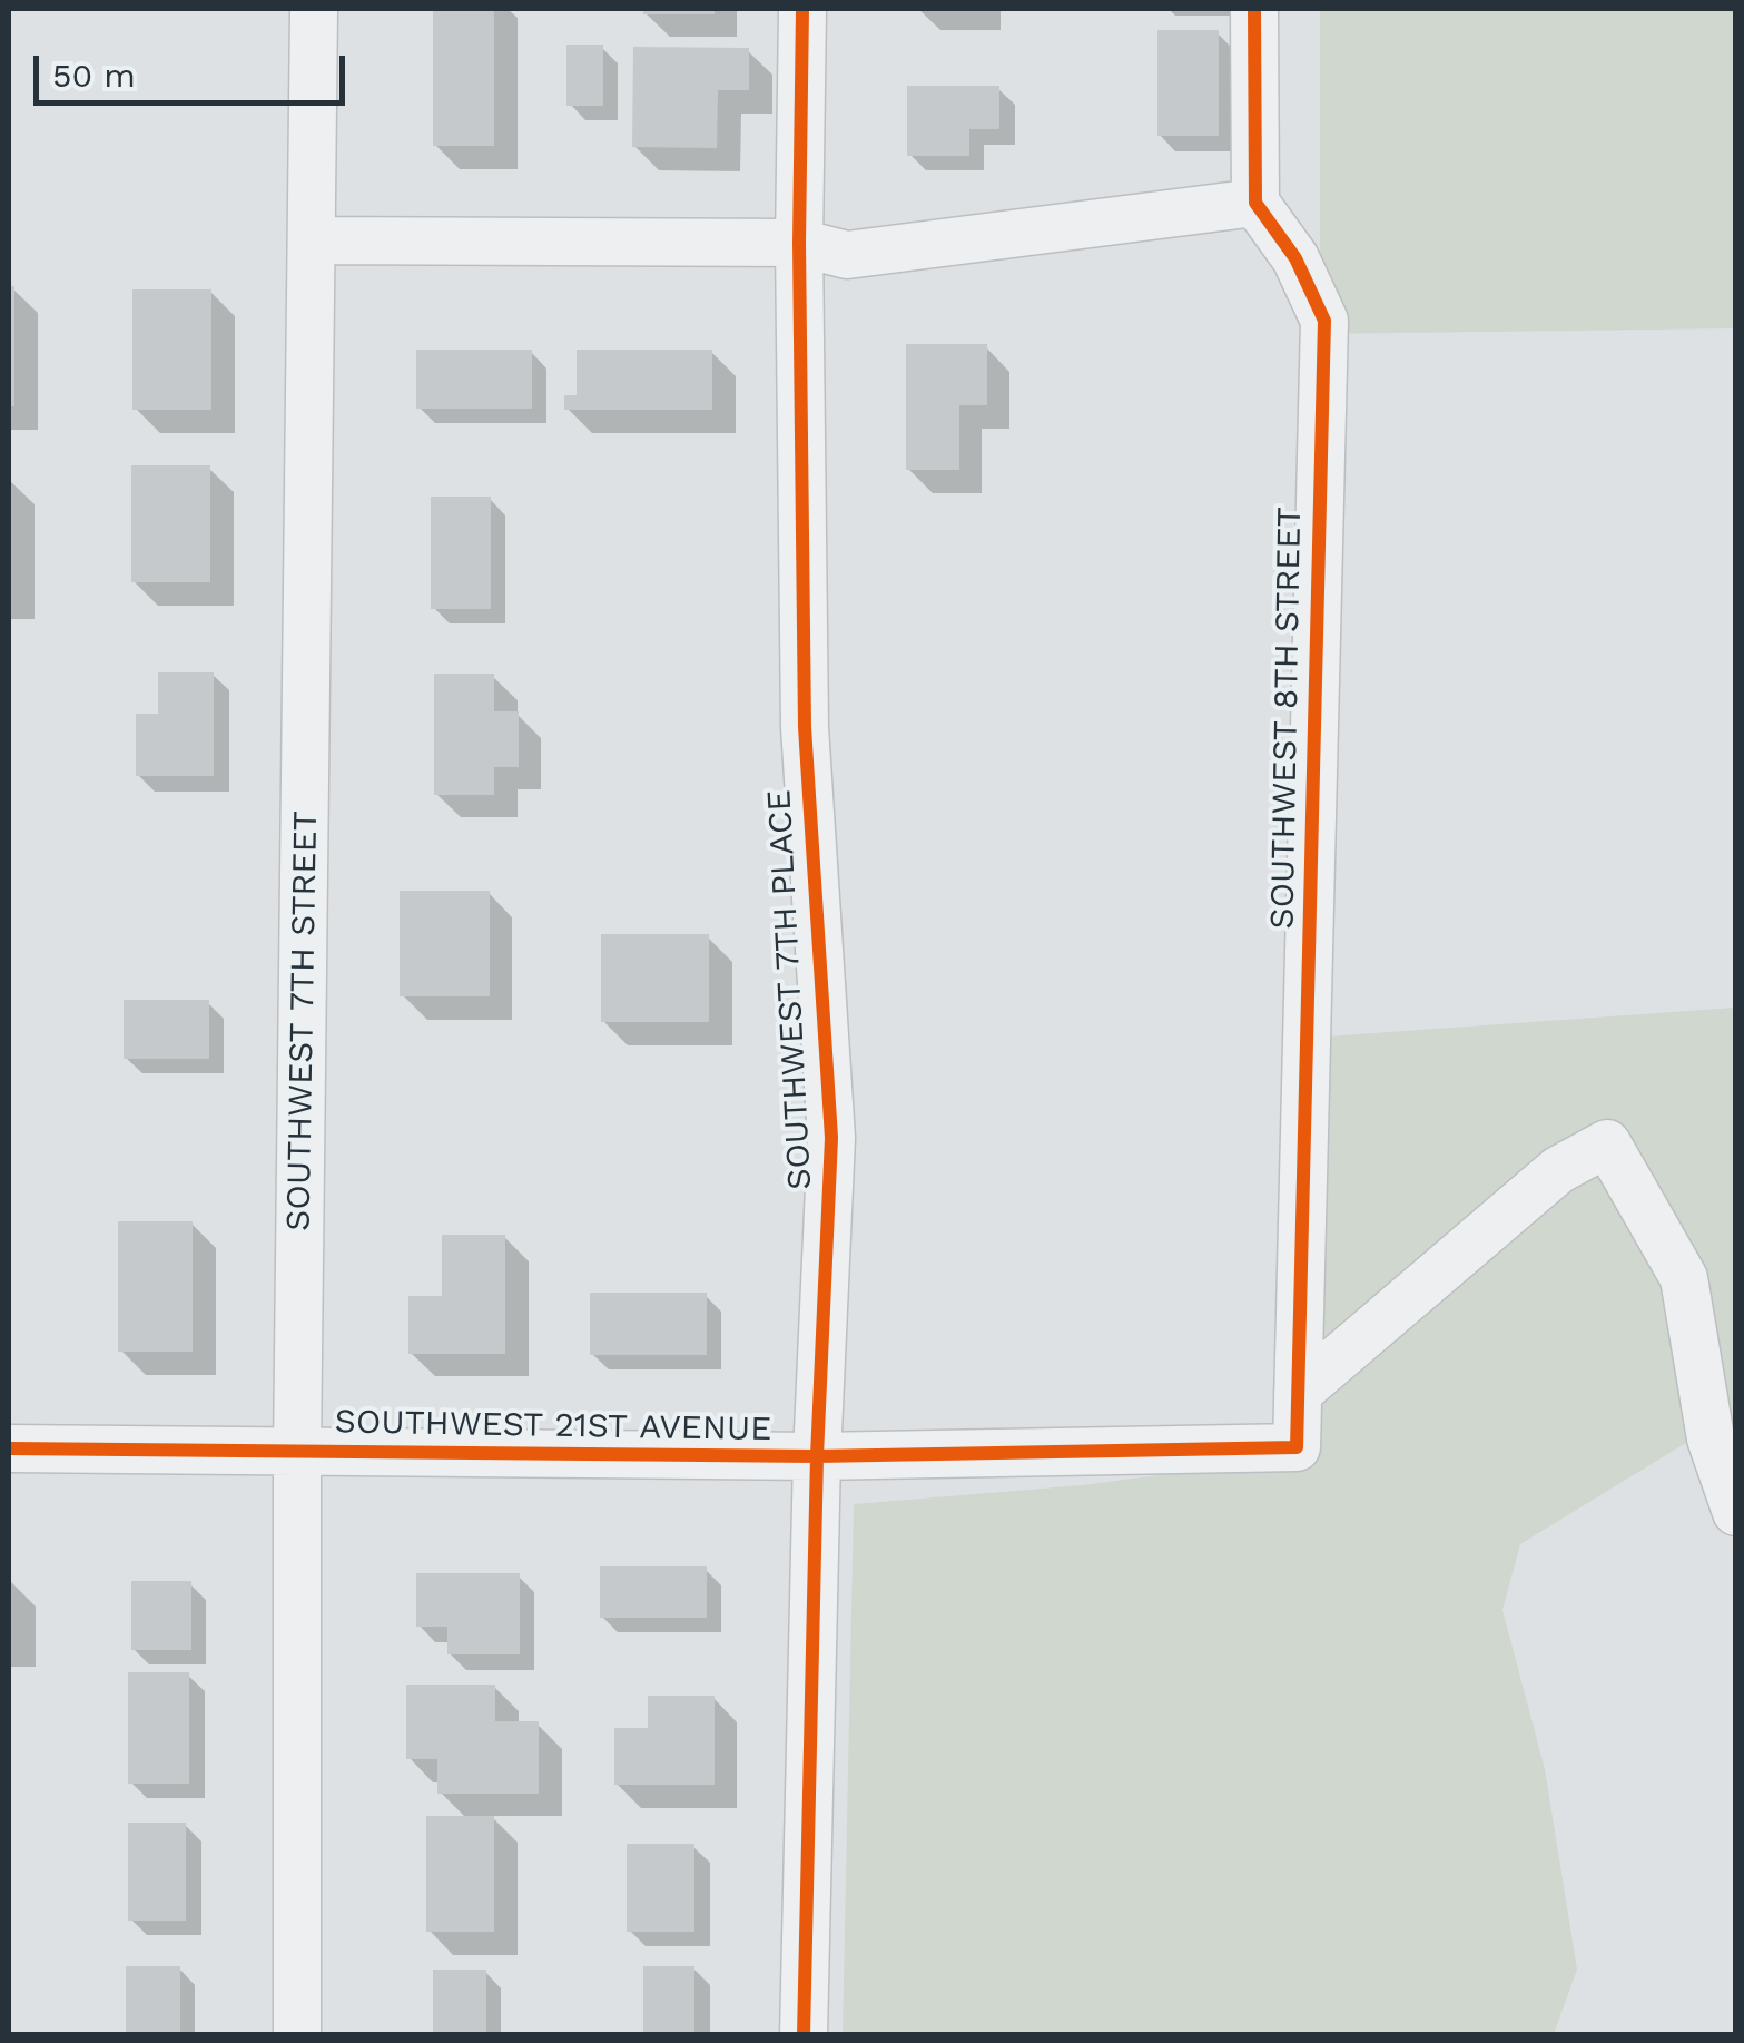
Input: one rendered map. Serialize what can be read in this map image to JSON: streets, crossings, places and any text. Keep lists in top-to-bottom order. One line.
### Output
{"streets":{"street":["SOUTHWEST 8TH STREET","SOUTHWEST 7TH PLACE","SOUTHWEST 7TH STREET","SOUTHWEST 21ST AVENUE"]},"crossings":[["SOUTHWEST 8TH STREET","SOUTHWEST 21ST AVENUE"],["SOUTHWEST 7TH PLACE","SOUTHWEST 21ST AVENUE"],["SOUTHWEST 7TH STREET","SOUTHWEST 21ST AVENUE"]],"scale_bar":"50 m"}
